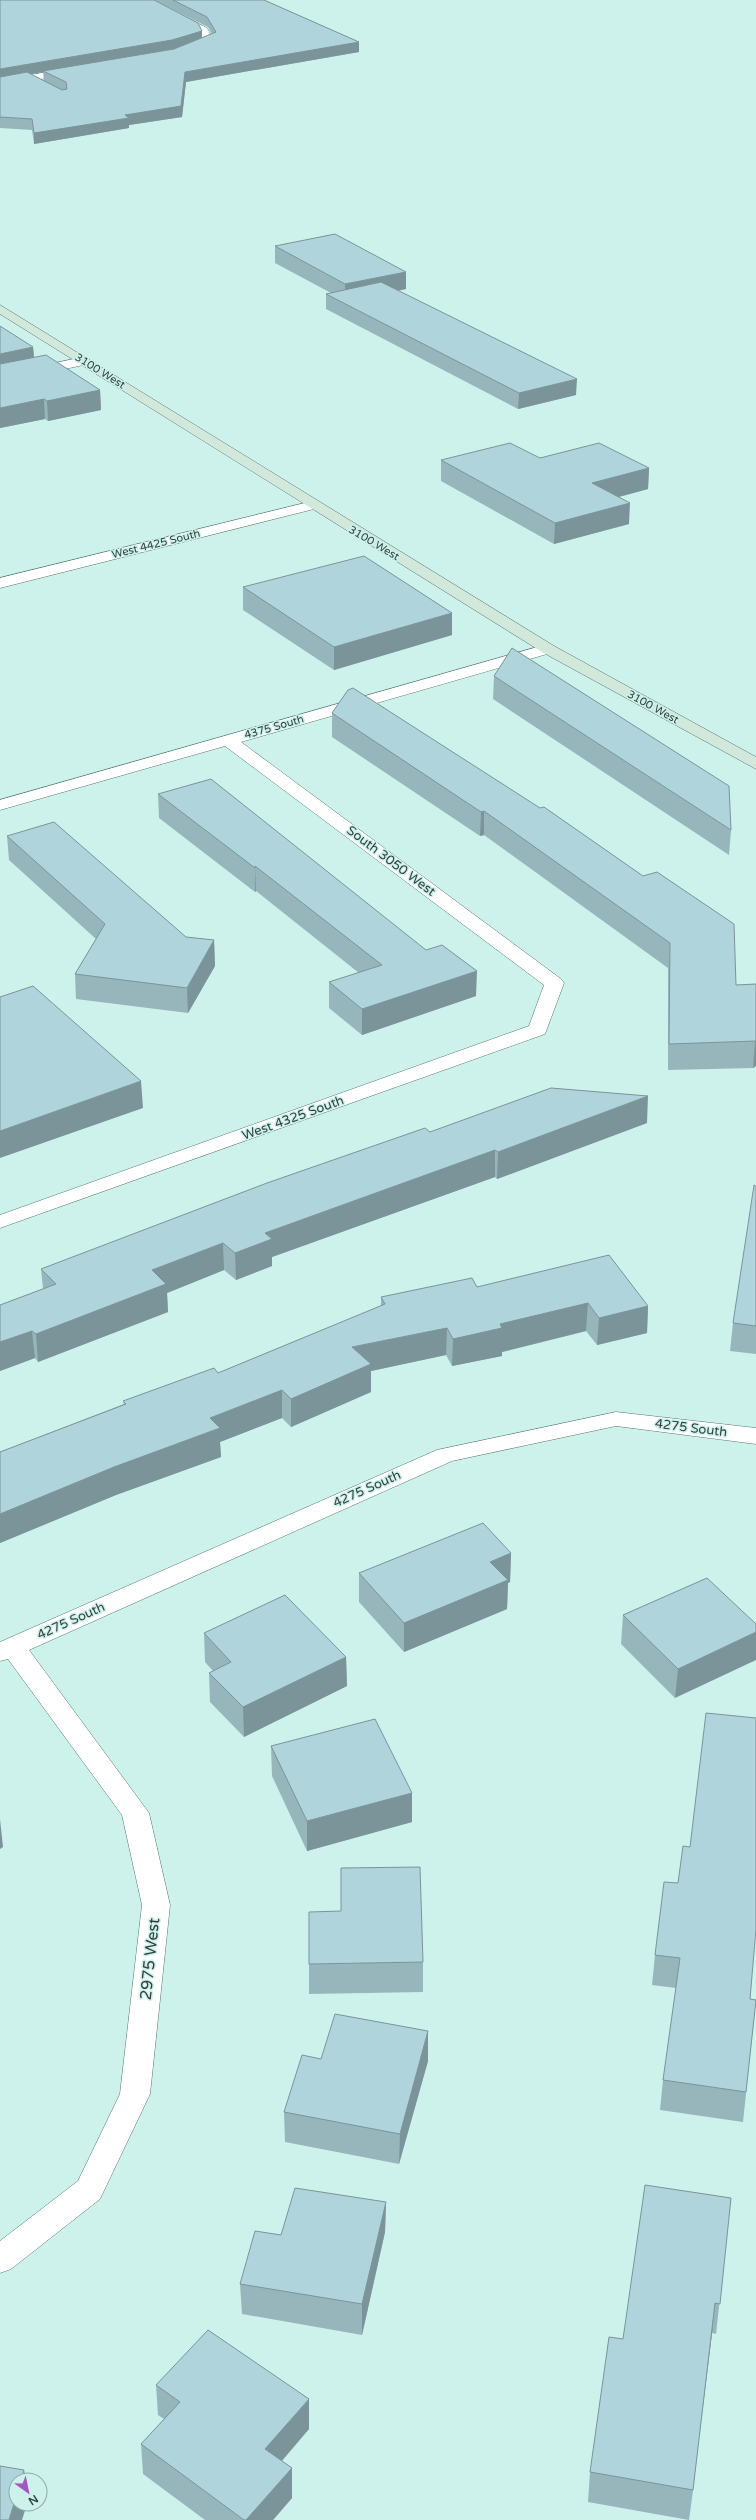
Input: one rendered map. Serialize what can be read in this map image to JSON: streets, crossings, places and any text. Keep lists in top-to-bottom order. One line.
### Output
{"streets":{"street":["3100 West","West 4425 South","4375 South","South 3050 West","West 4325 South","4275 South","2975 West"]},"crossings":[["3100 West","West 4425 South"],["3100 West","4375 South"],["4375 South","South 3050 West"],["South 3050 West","West 4325 South"],["4275 South","2975 West"]],"north":"bottom right"}
